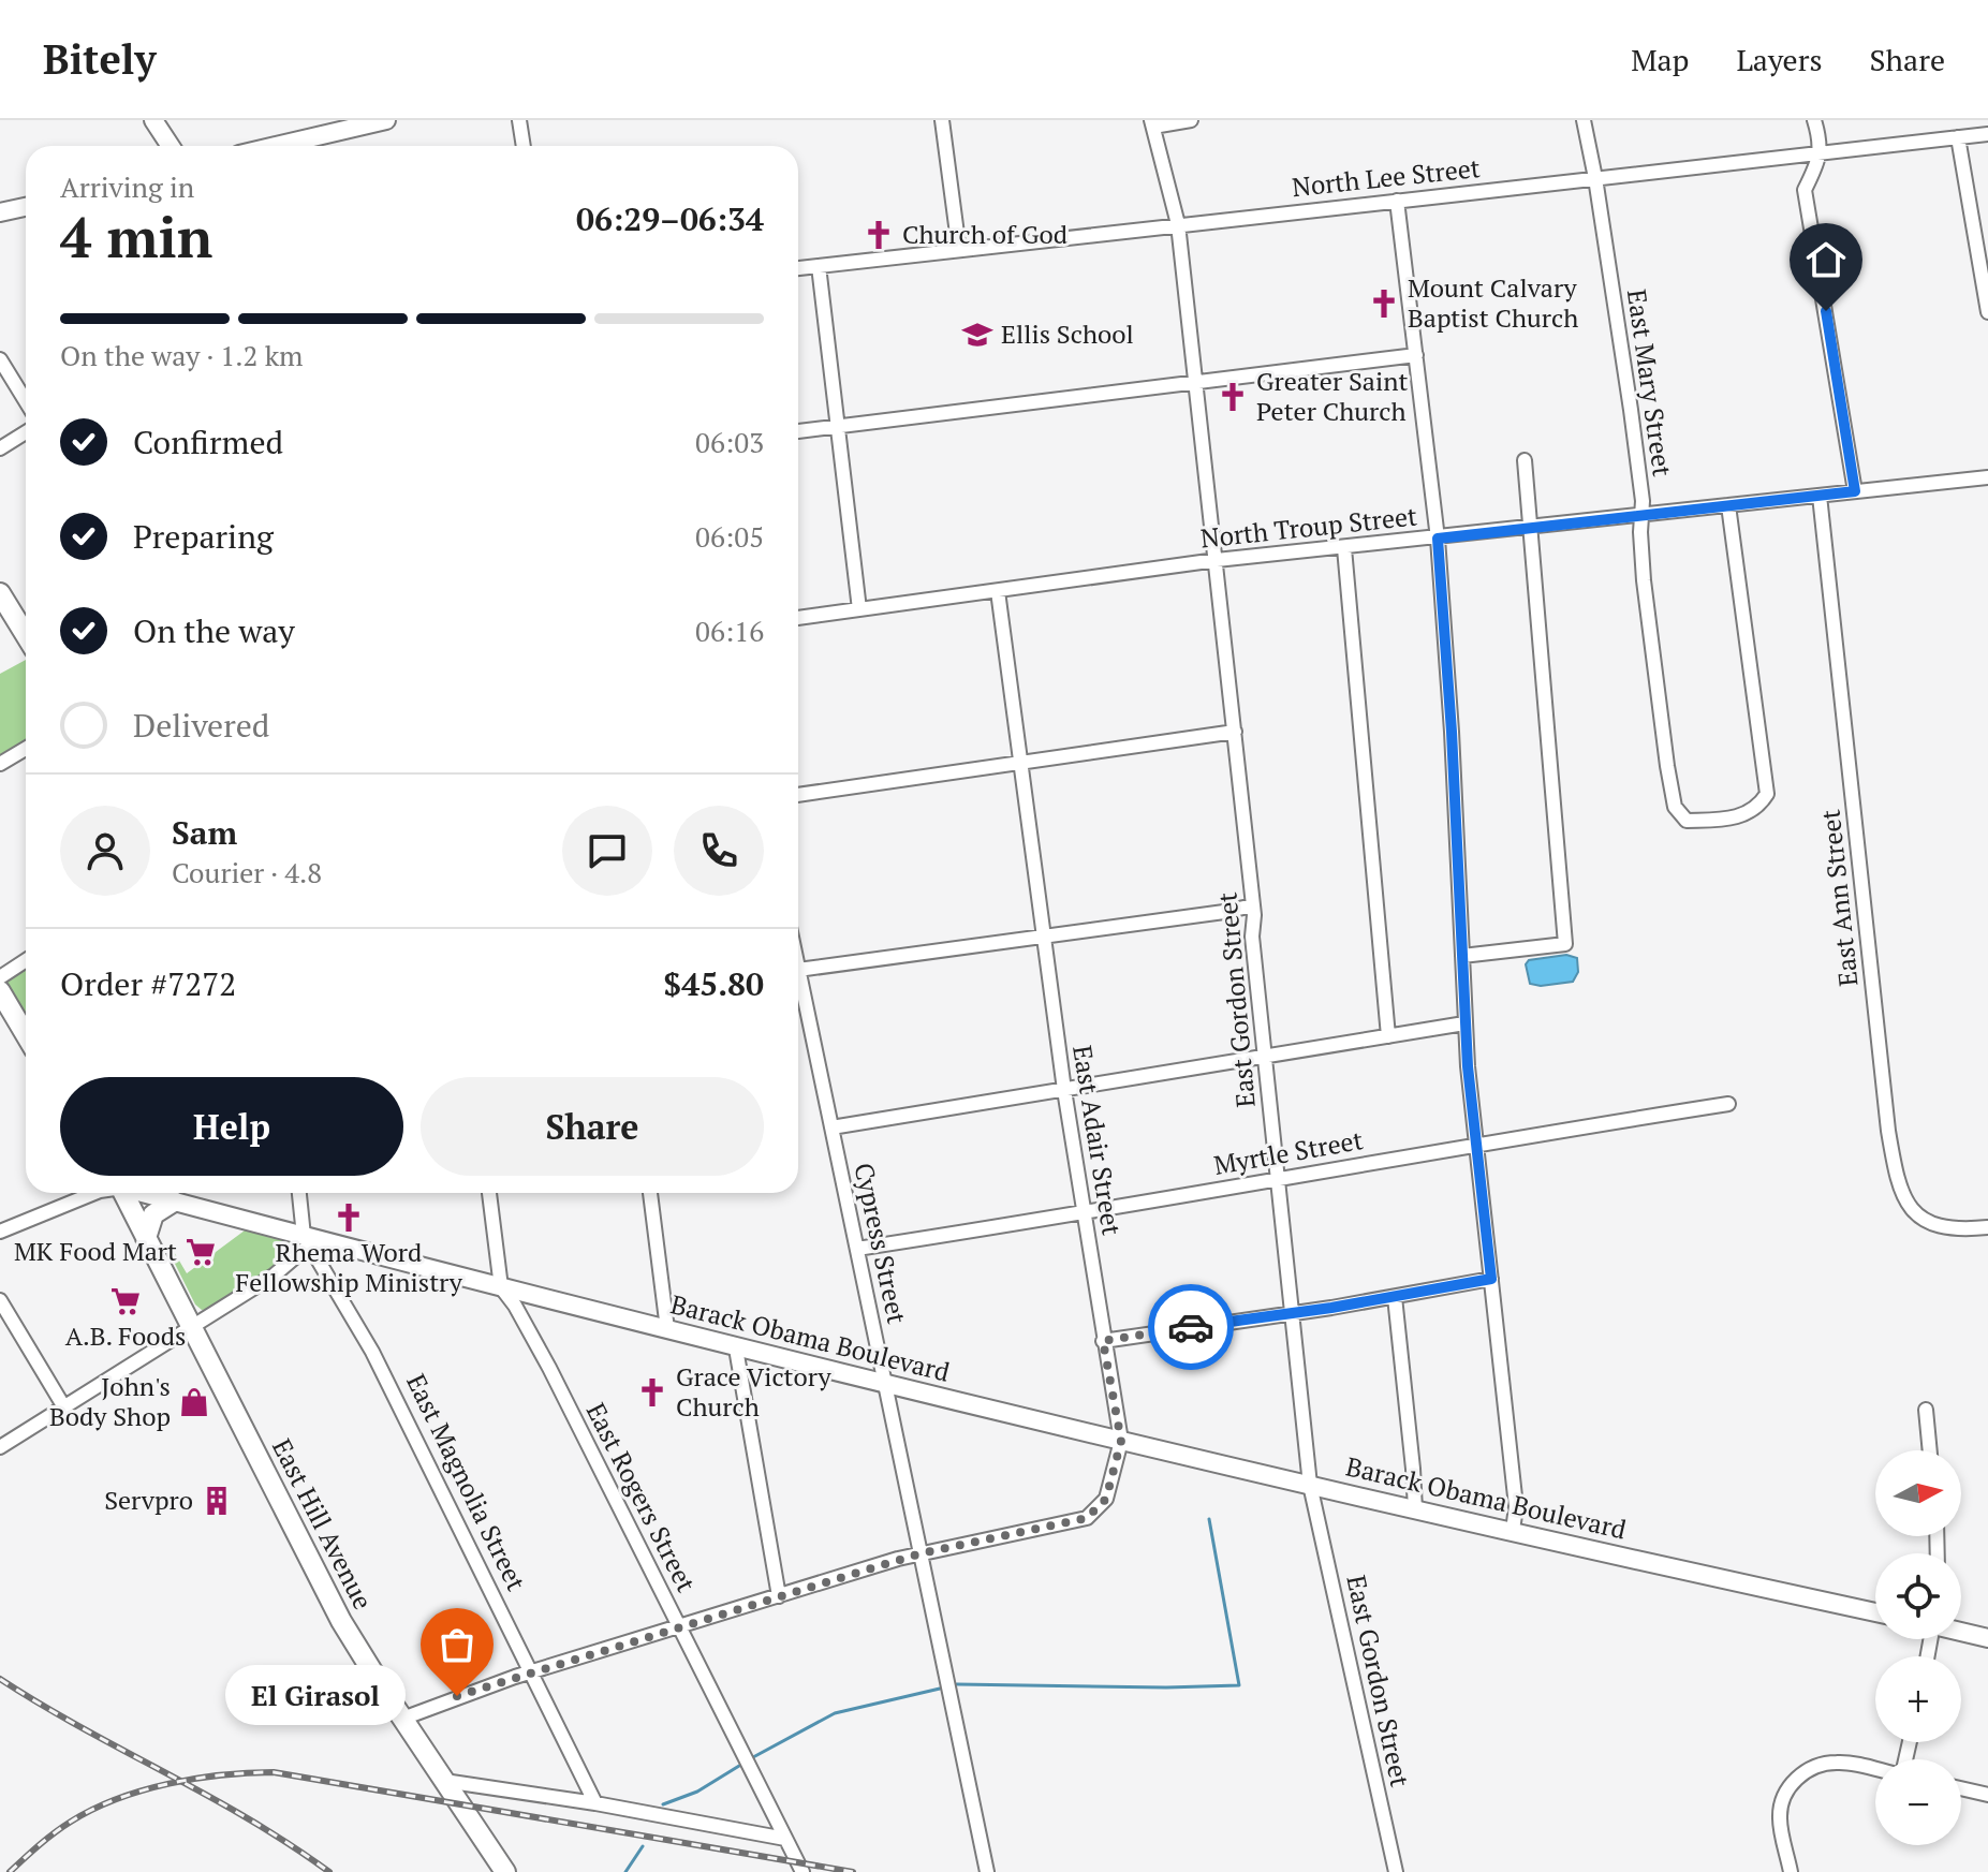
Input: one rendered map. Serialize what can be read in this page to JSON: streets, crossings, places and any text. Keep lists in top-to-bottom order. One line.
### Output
{"streets":{"highway":["East Hill Avenue"],"main road":["Barack Obama Boulevard"],"street":["North Lee Street","East Mary Street","North Troup Street","East Ann Street","East Gordon Street","East Adair Street","Myrtle Street","Cypress Street","East Magnolia Street","East Rogers Street"]},"crossings":[["North Lee Street","East Mary Street"],["North Lee Street","East Gordon Street"],["East Mary Street","North Troup Street"],["North Troup Street","East Ann Street"],["North Troup Street","East Gordon Street"],["North Troup Street","East Adair Street"],["East Gordon Street","Myrtle Street"],["East Gordon Street","Barack Obama Boulevard"],["East Adair Street","Myrtle Street"],["East Adair Street","Cypress Street"],["East Adair Street","Barack Obama Boulevard"],["East Adair Street","East Magnolia Street"],["East Adair Street","East Rogers Street"],["East Adair Street","East Hill Avenue"],["Myrtle Street","Cypress Street"],["Cypress Street","Barack Obama Boulevard"],["Barack Obama Boulevard","East Magnolia Street"],["Barack Obama Boulevard","East Rogers Street"]],"places":{"church":["Church of God","Mount Calvary Baptist Church","Greater Saint Peter Church","Rhema Word Fellowship Ministry","Grace Victory Church"],"school or university":["Ellis School"],"supermarket":["MK Food Mart","A.B. Foods"],"shop":["John's Body Shop"],"building":["Servpro"],"other":["El Girasol"]},"north":"right","page":{"header":"Bitely","nav":["Map","Layers","Share"],"heading":["4 min","Arriving in","06:29–06:34"],"panel":["Sam","Courier · 4.8","Order #7272","$45.80"],"bar":"On the way · 1.2 km","list":[["Confirmed","06:03"],["Preparing","06:05"],["On the way","06:16"],"Delivered"],"buttons":["Help","Share"],"map_buttons":["+","−"],"bubble":"El Girasol"}}
